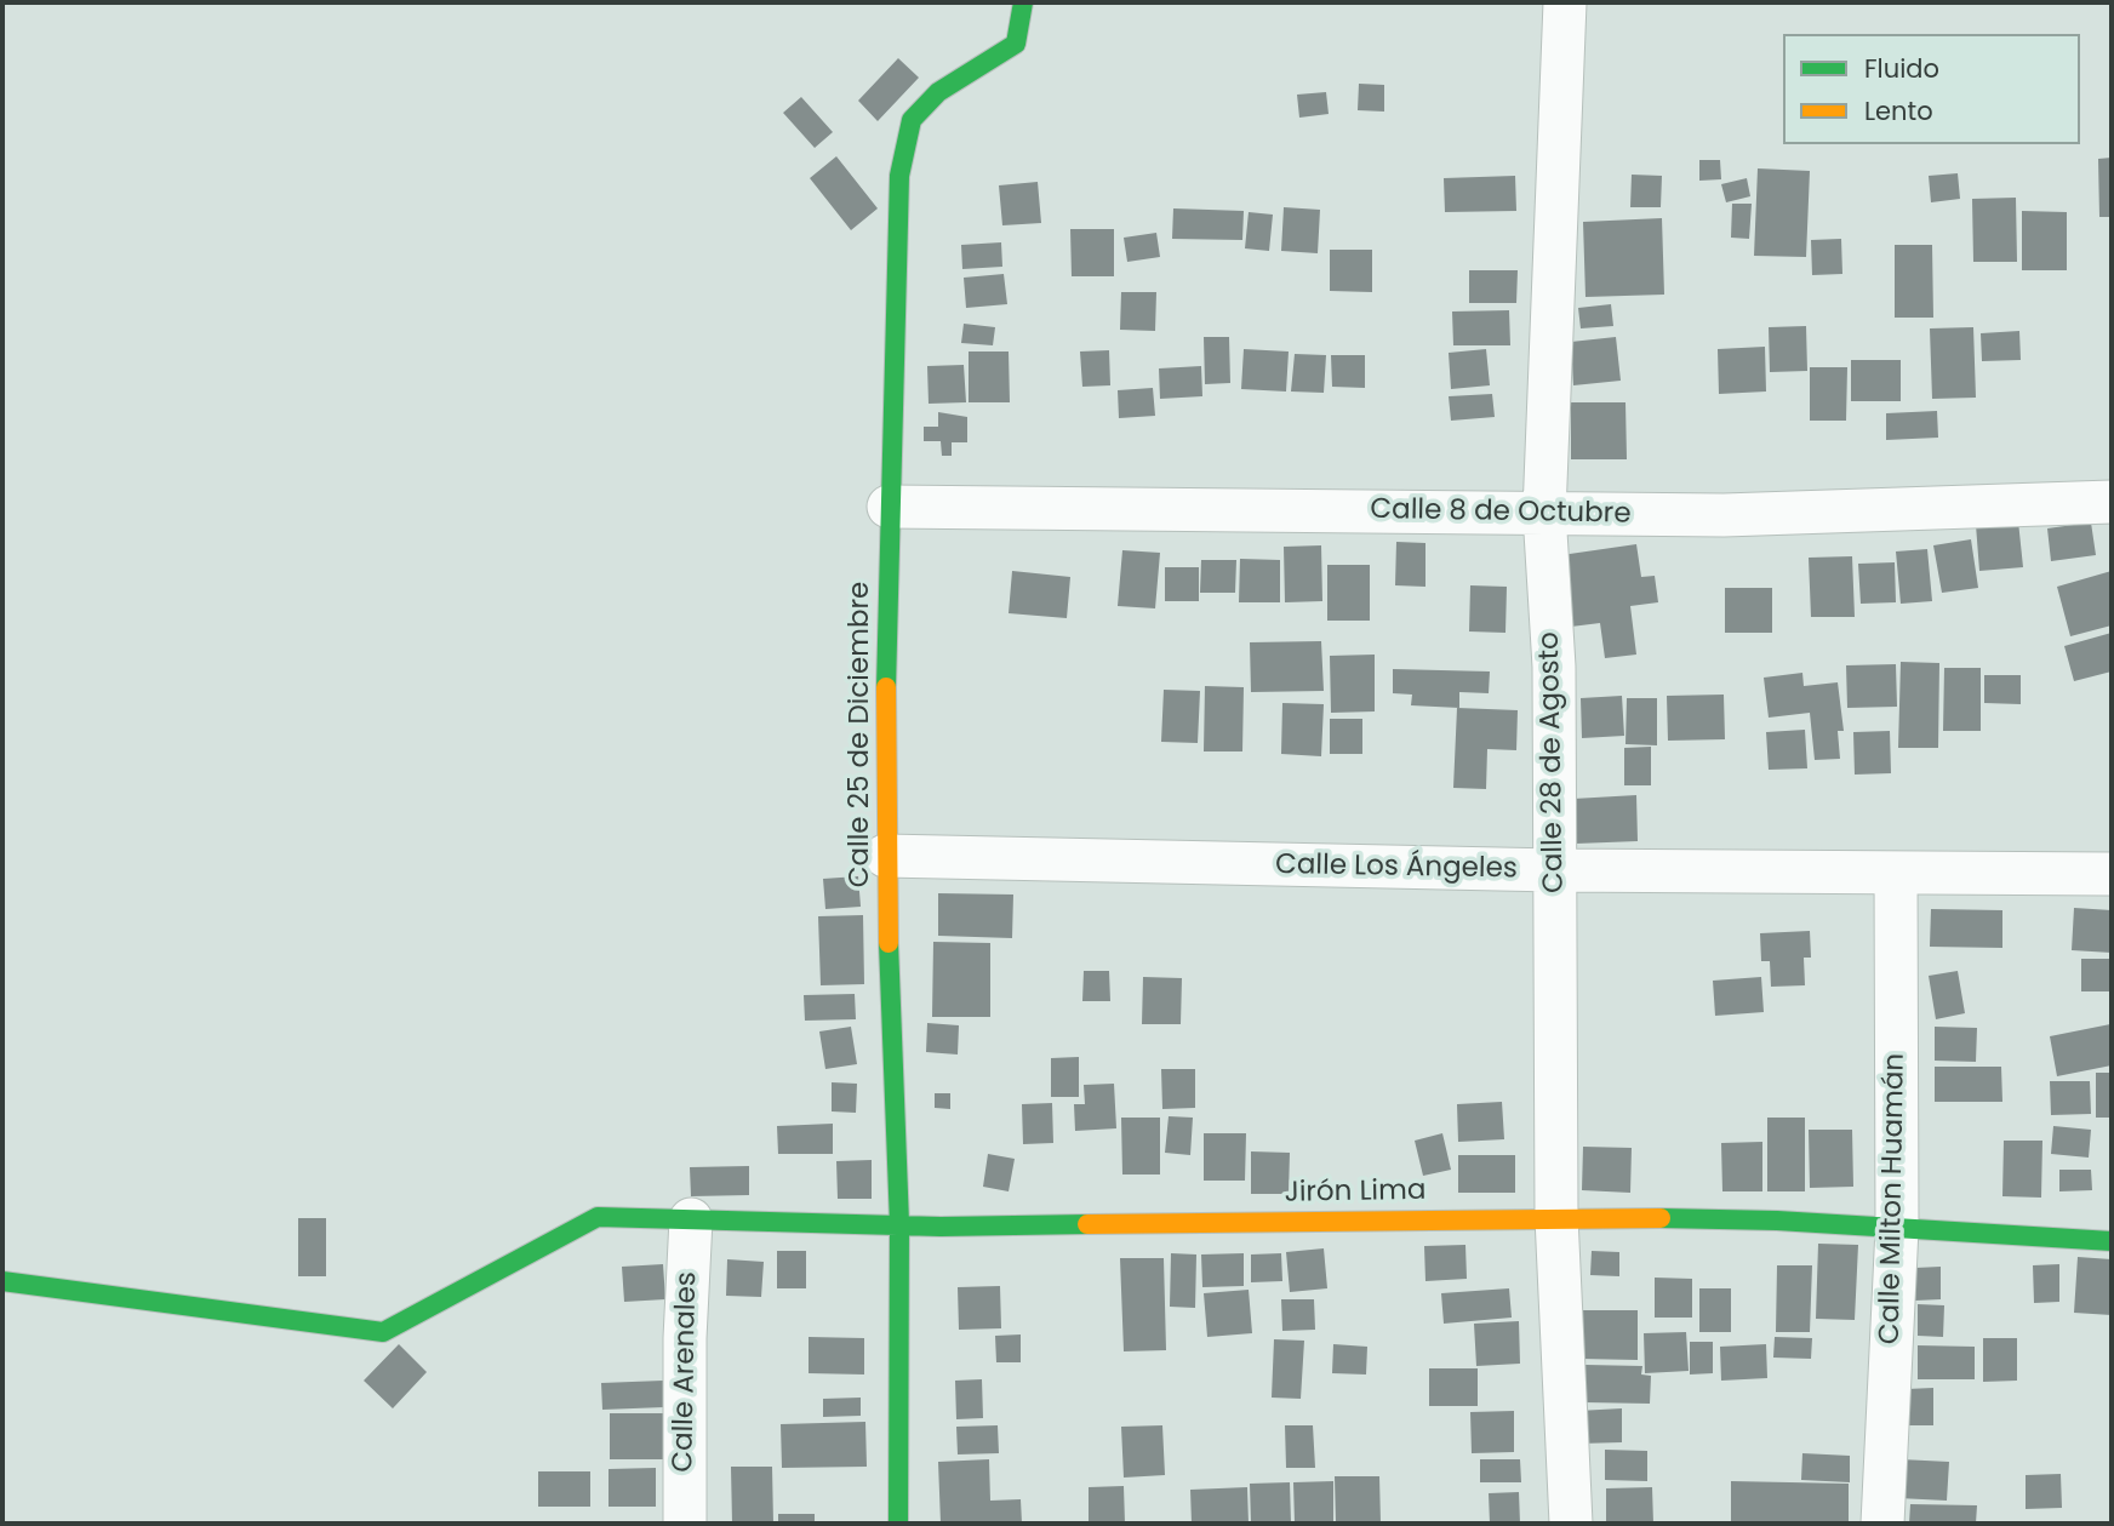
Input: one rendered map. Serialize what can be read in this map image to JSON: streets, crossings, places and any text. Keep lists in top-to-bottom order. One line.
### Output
{"streets":{"street":["Calle 8 de Octubre","Calle 25 de Diciembre","Calle 28 de Agosto","Calle Los Ángeles","Jirón Lima","Calle Milton Huamán","Calle Arenales"]},"crossings":[["Calle 8 de Octubre","Calle 25 de Diciembre"],["Calle 8 de Octubre","Calle 28 de Agosto"],["Calle 25 de Diciembre","Calle Los Ángeles"],["Calle 25 de Diciembre","Jirón Lima"],["Calle 28 de Agosto","Calle Los Ángeles"],["Calle 28 de Agosto","Jirón Lima"],["Calle Los Ángeles","Calle Milton Huamán"],["Jirón Lima","Calle Milton Huamán"],["Jirón Lima","Calle Arenales"]],"legend":["Fluido","Lento"]}
